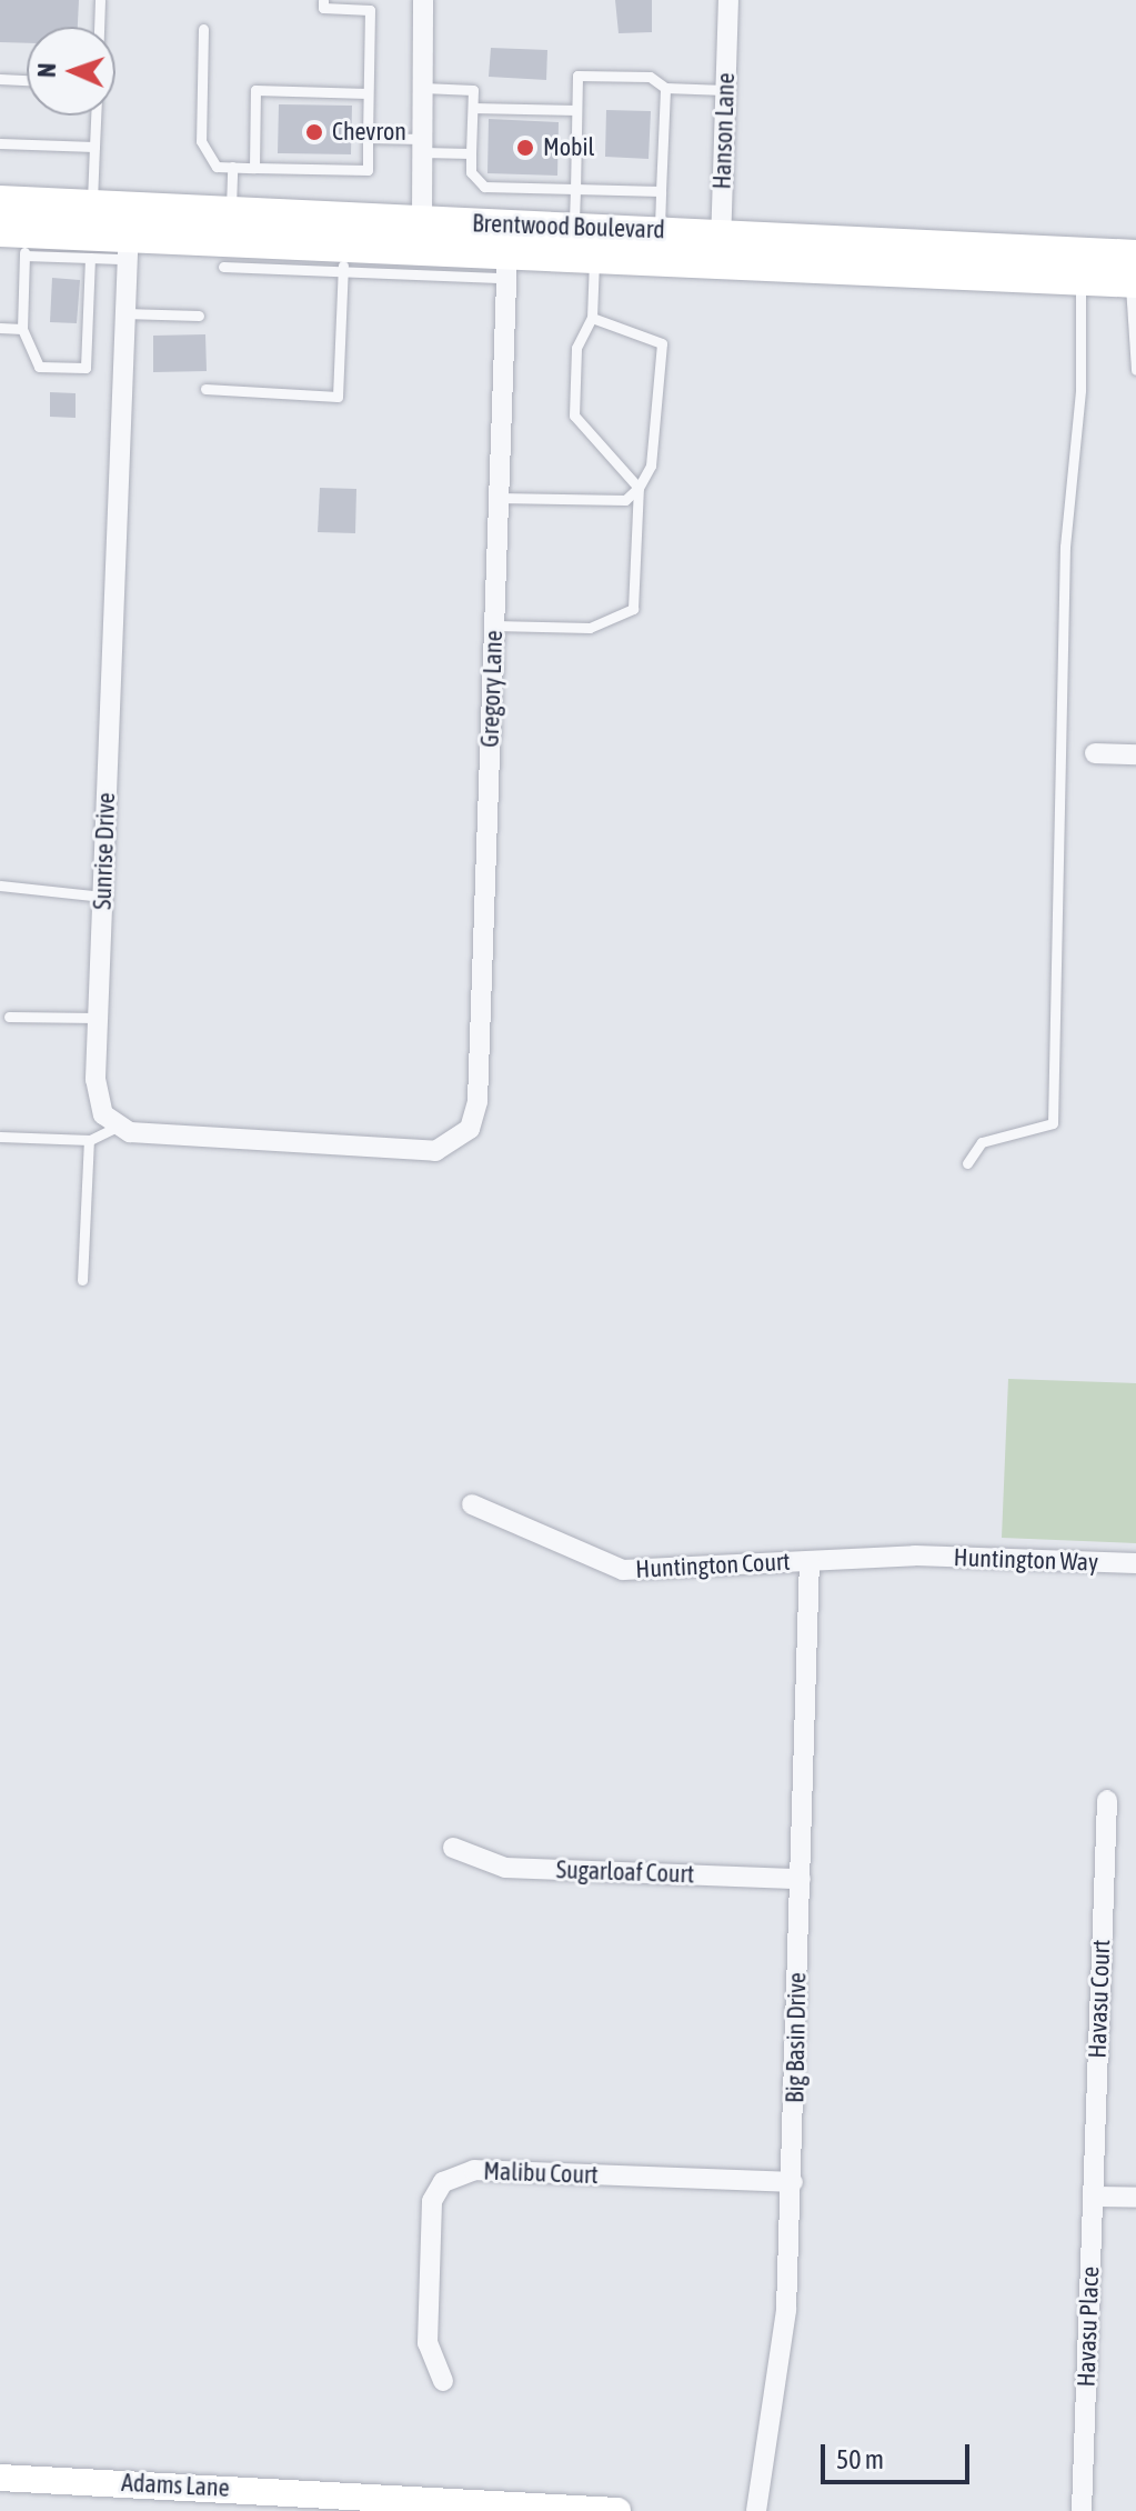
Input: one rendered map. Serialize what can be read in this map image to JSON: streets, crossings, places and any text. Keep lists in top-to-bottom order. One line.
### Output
{"streets":{"main road":["Brentwood Boulevard"],"street":["Hanson Lane","Gregory Lane","Sunrise Drive","Huntington Way","Huntington Court","Sugarloaf Court","Havasu Court","Big Basin Drive","Malibu Court","Havasu Place","Adams Lane"]},"crossings":[["Hanson Lane","Brentwood Boulevard"],["Brentwood Boulevard","Gregory Lane"],["Brentwood Boulevard","Sunrise Drive"],["Gregory Lane","Sunrise Drive"],["Huntington Way","Huntington Court"],["Huntington Court","Big Basin Drive"],["Sugarloaf Court","Big Basin Drive"],["Havasu Court","Havasu Place"],["Big Basin Drive","Malibu Court"]],"places":["Chevron","Mobil"],"scale_bar":"50 m","north":"left"}
